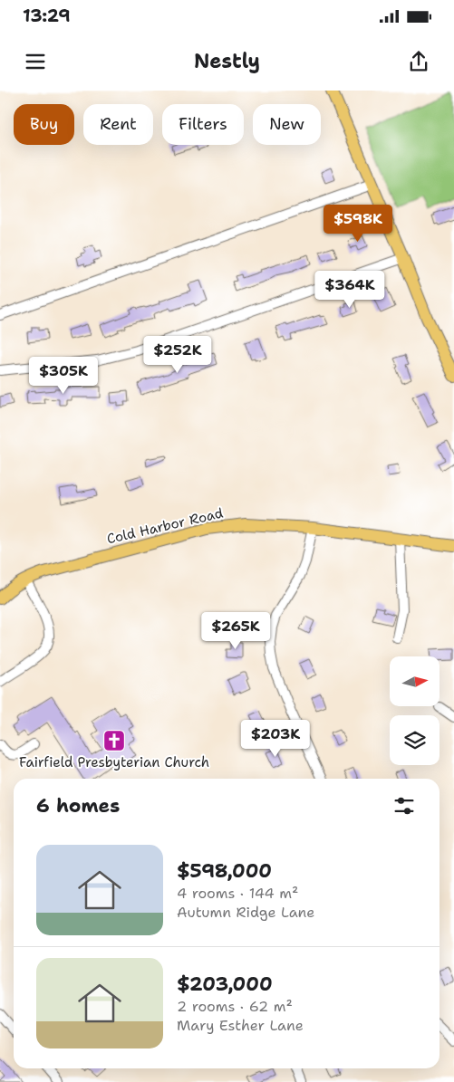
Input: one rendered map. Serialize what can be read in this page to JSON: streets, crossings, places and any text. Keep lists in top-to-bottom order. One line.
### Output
{"streets":{"main road":["Cold Harbor Road"]},"places":{"church":["Fairfield Presbyterian Church"]},"north":"right","page":{"status":"13:29","header":"Nestly","chip":["Buy","Rent","Filters","New"],"price":["$598K","$364K","$252K","$305K","$265K","$203K"],"heading":"6 homes","list":[{"name":"$598,000","note":"4 rooms · 144 m² · Autumn Ridge Lane"},{"name":"$203,000","note":"2 rooms · 62 m² · Mary Esther Lane"}]}}
